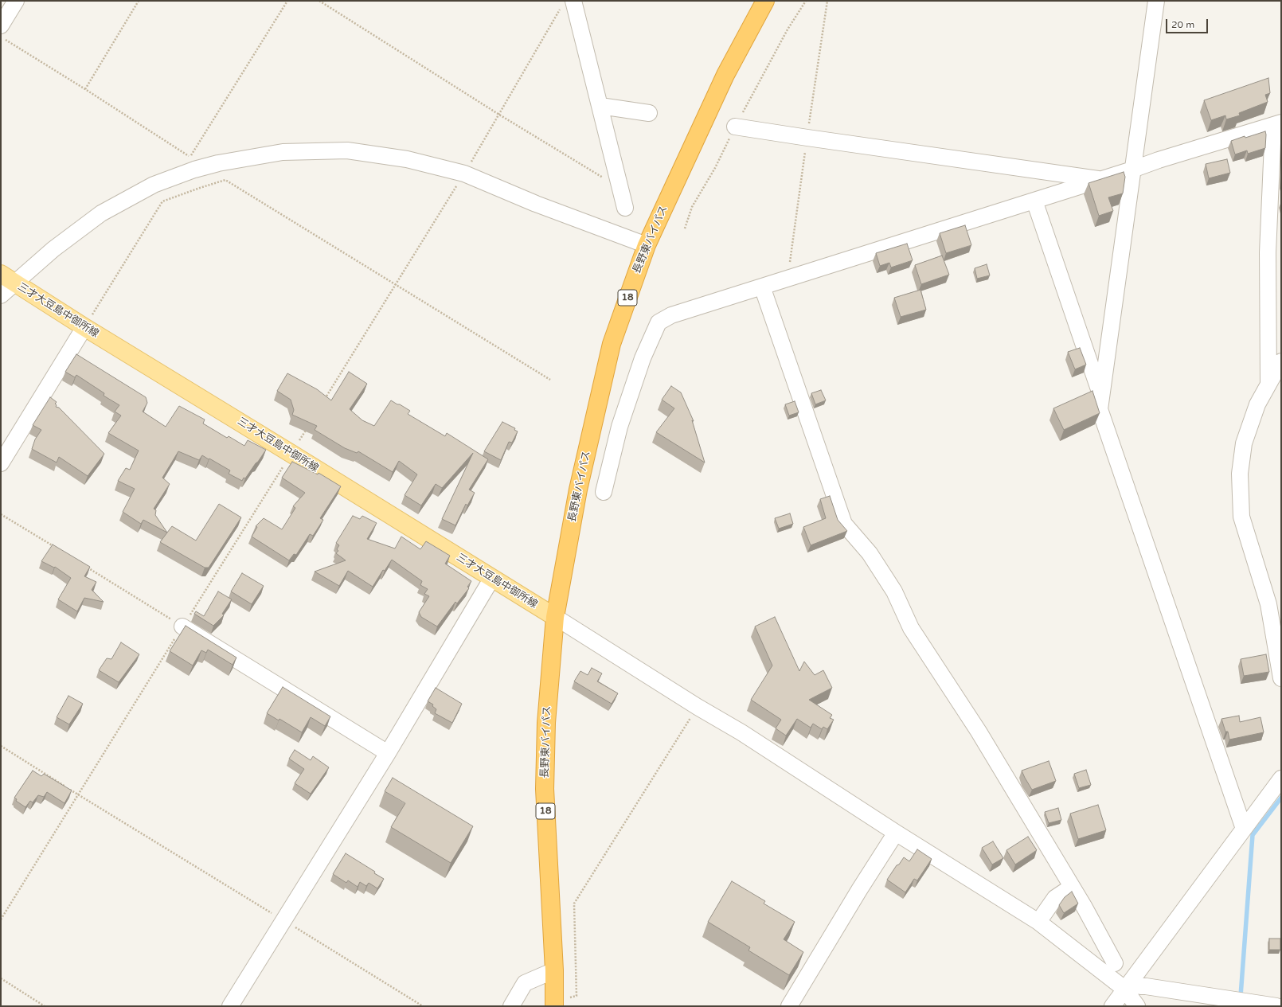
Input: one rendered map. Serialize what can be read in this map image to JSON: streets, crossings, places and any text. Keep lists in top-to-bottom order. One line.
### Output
{"streets":{"highway":["長野東バイパス","18"],"main road":["三才大豆島中御所線"]},"crossings":[["長野東バイパス","三才大豆島中御所線"]],"scale_bar":"20 m"}
